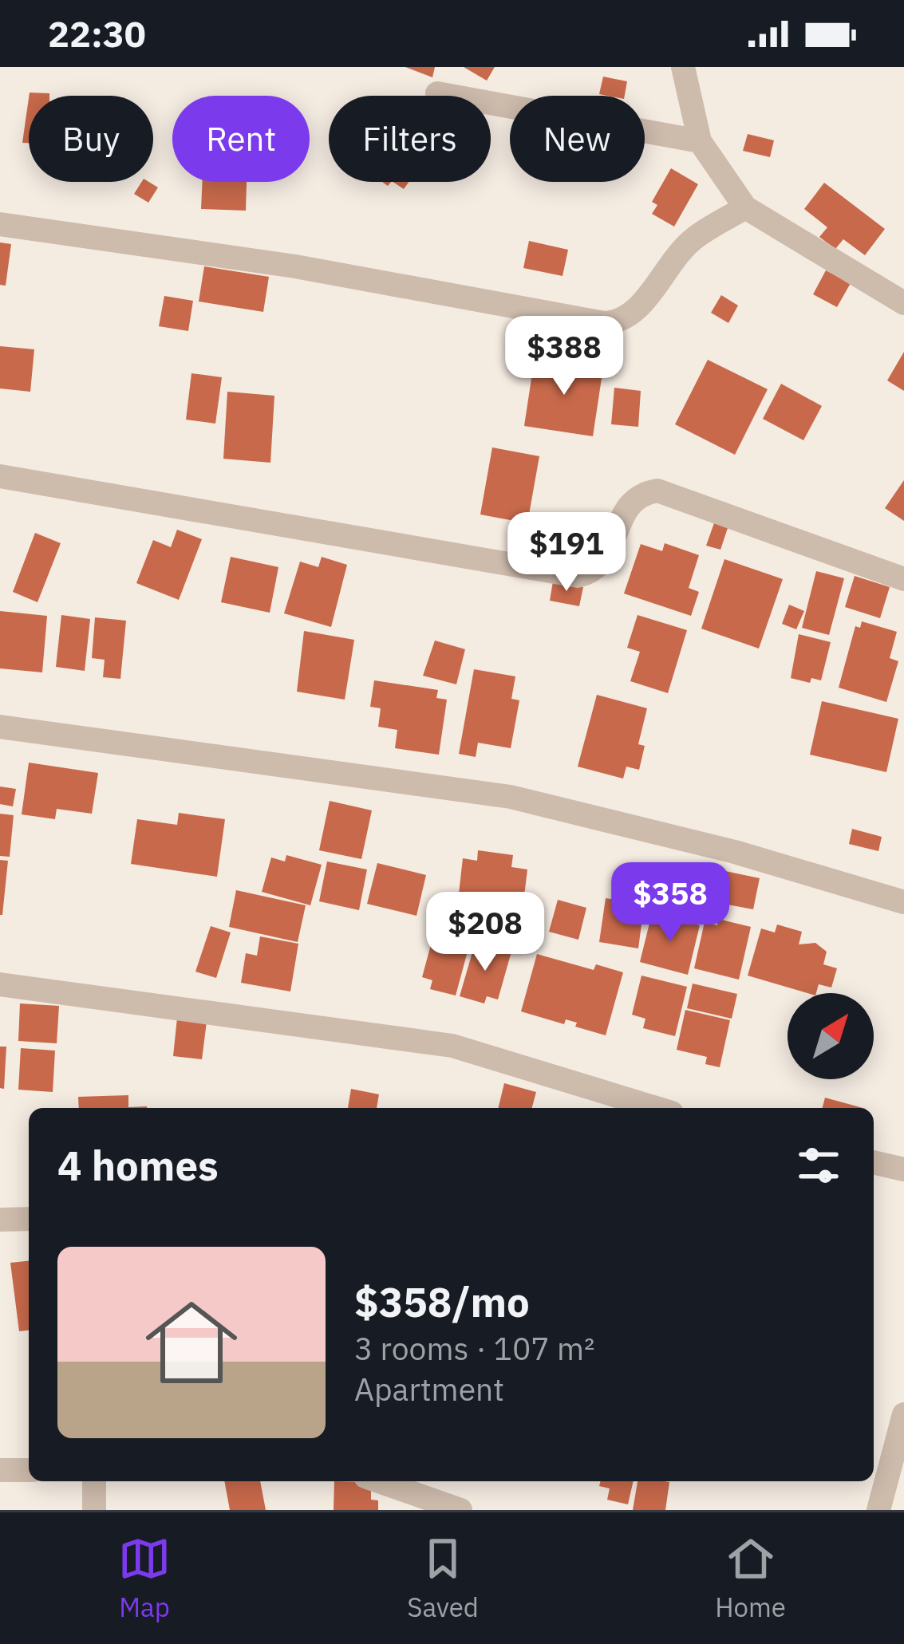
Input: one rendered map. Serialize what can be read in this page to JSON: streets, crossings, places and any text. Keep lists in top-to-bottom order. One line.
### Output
{"north":"top right","page":{"status":"22:30","chip":["Buy","Rent","Filters","New"],"price":["$388","$191","$358","$208"],"heading":"4 homes","list":[{"name":"$358/mo","note":"3 rooms · 107 m² · Apartment"}],"tabs":["Map","Saved","Home"]}}
